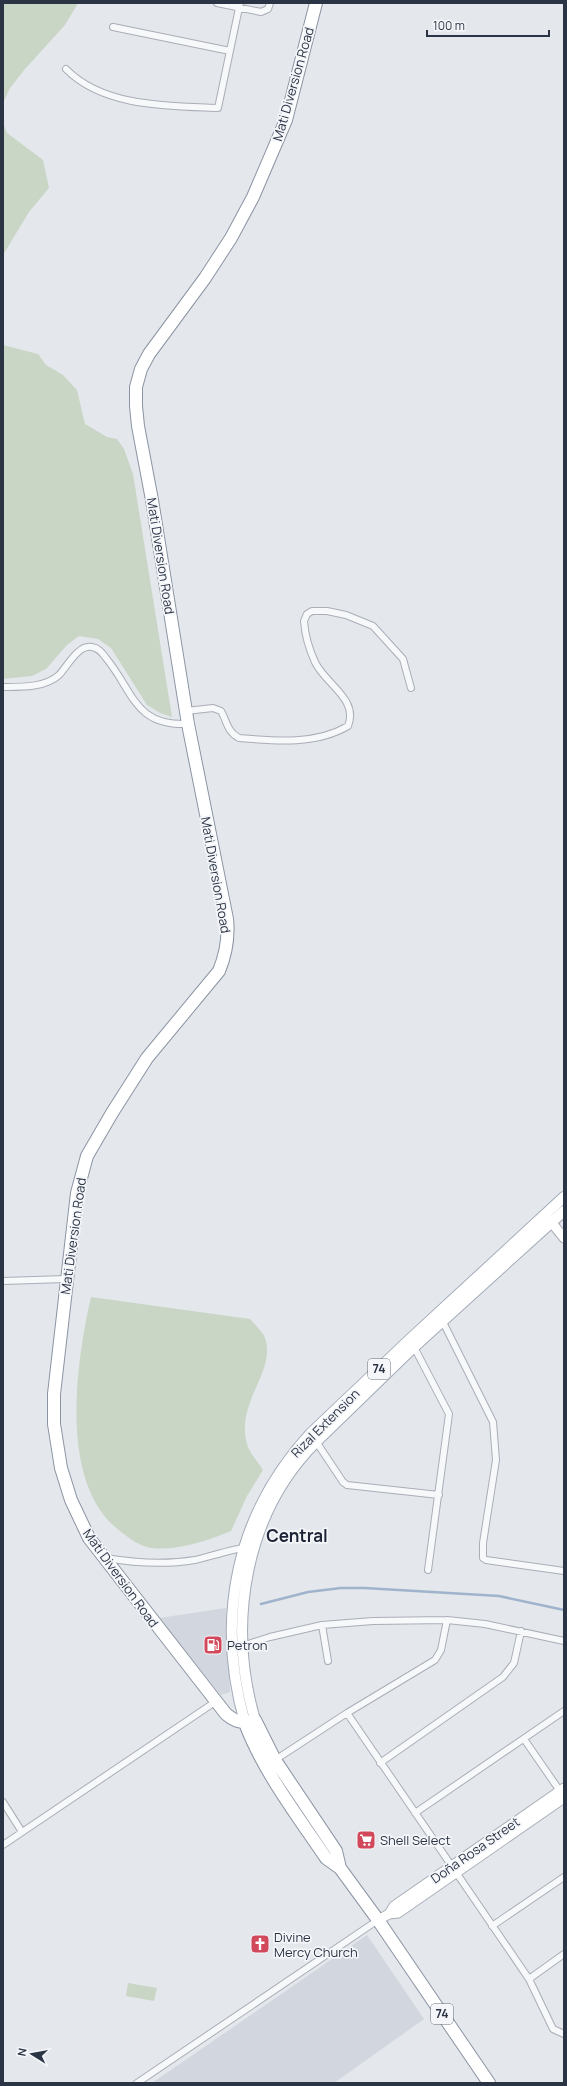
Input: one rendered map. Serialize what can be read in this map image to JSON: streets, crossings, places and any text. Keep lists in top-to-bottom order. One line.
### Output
{"streets":{"highway":["Mati Diversion Road","74"],"main road":["Rizal Extension"],"street":["Doña Rosa Street"]},"crossings":[["Mati Diversion Road","74"],["Mati Diversion Road","Rizal Extension"],["74","Rizal Extension"],["74","Doña Rosa Street"]],"districts":["Central"],"places":{"fuel station":["Petron"],"supermarket":["Shell Select"],"church":["Divine Mercy Church"]},"scale_bar":"100 m","north":"left"}
